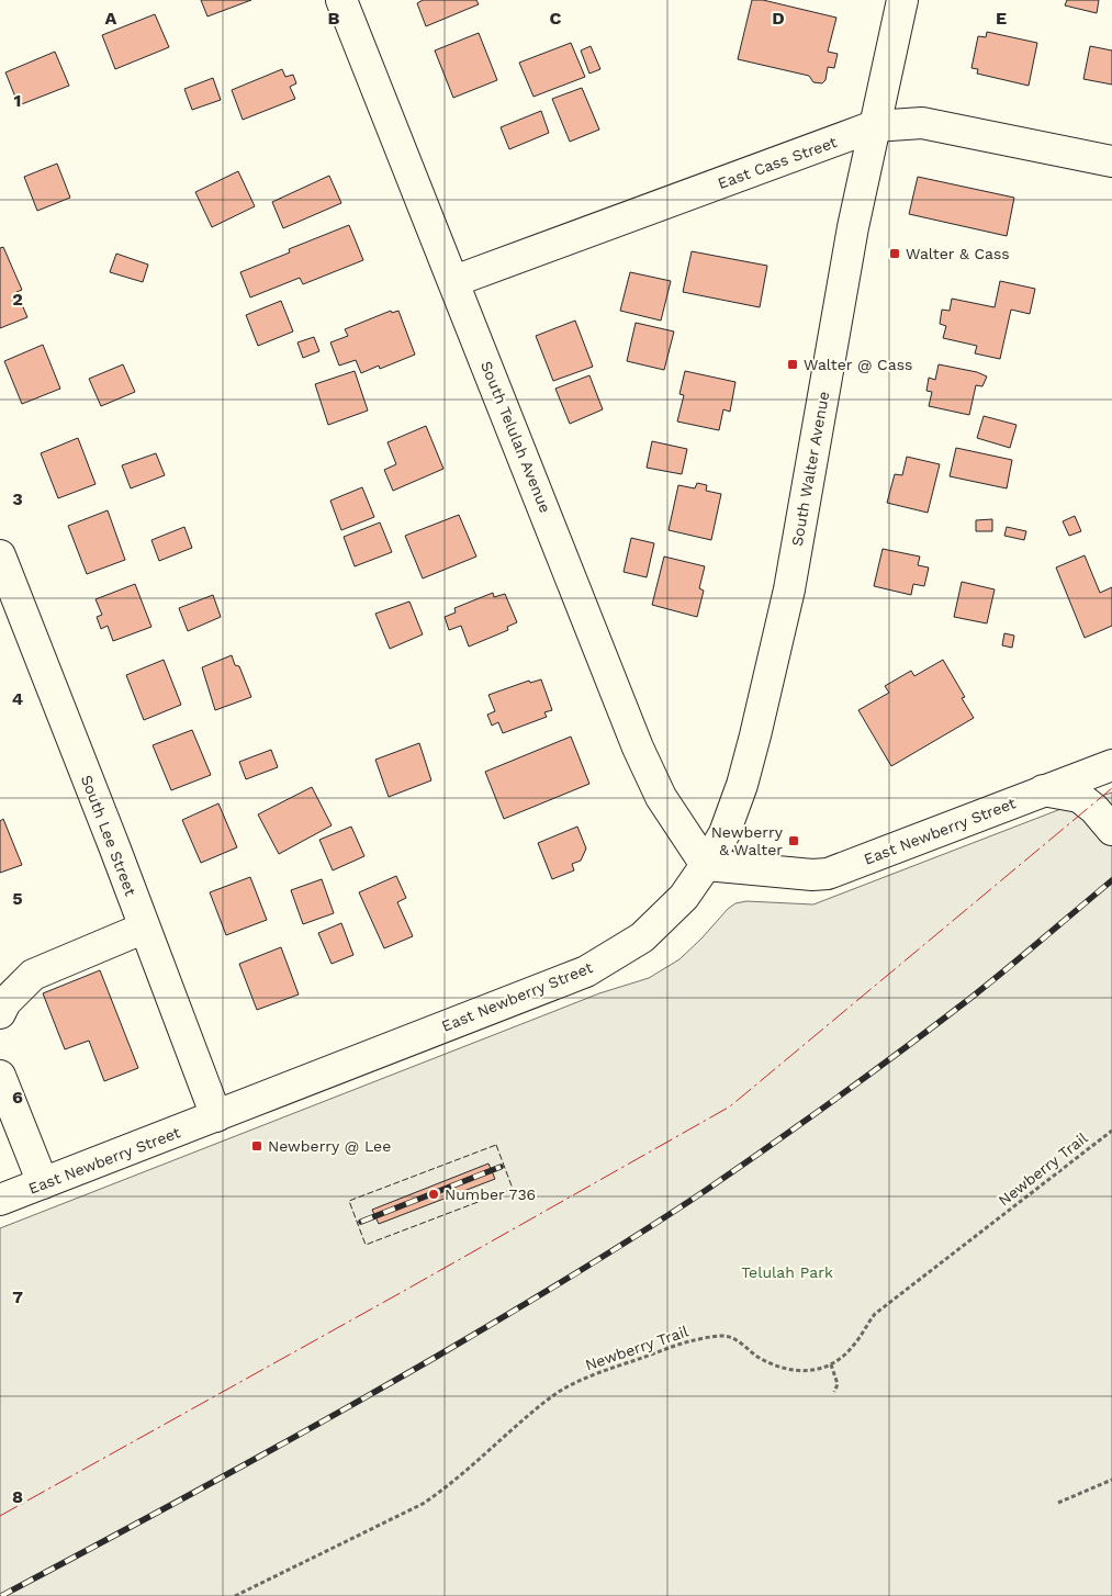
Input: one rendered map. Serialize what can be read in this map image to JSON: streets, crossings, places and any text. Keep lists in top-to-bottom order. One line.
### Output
{"streets":{"street":["East Cass Street","South Telulah Avenue","South Walter Avenue","East Newberry Street","South Lee Street"],"path":["Newberry Trail"]},"crossings":[["East Cass Street","South Telulah Avenue"],["East Cass Street","South Walter Avenue"],["South Telulah Avenue","South Walter Avenue"],["South Telulah Avenue","East Newberry Street"],["South Walter Avenue","East Newberry Street"],["East Newberry Street","South Lee Street"]],"parks":["Telulah Park"],"places":{"transit":["Walter & Cass","Walter @ Cass","Newberry & Walter","Newberry @ Lee"],"other":["Number 736"]},"grid":{"columns":["A","B","C","D","E"],"rows":["1","2","3","4","5","6","7","8"]}}
